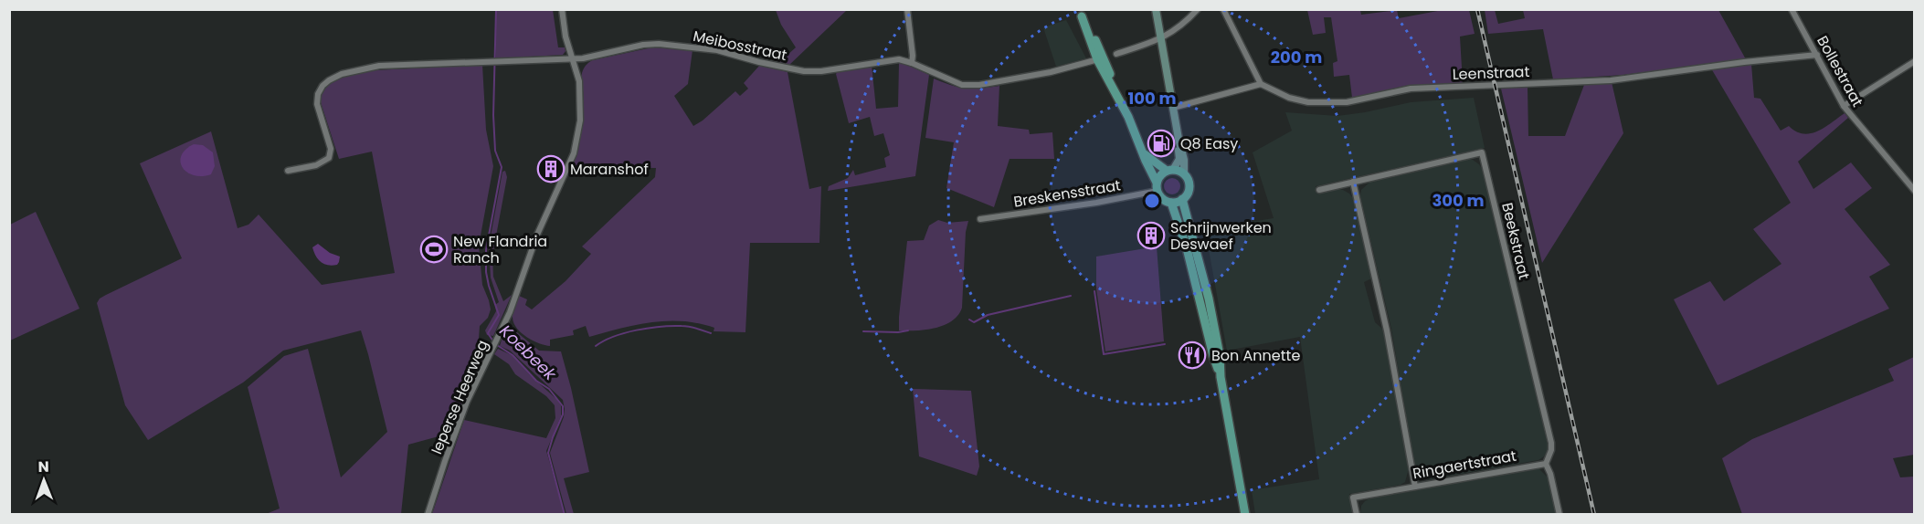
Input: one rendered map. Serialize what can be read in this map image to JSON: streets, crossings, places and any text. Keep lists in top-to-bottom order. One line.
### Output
{"streets":{"street":["Meibosstraat","Bollestraat","Leenstraat","Breskensstraat","Beekstraat","Ieperse Heerweg","Ringaertstraat"]},"crossings":[["Meibosstraat","Ieperse Heerweg"],["Bollestraat","Leenstraat"],["Beekstraat","Ringaertstraat"]],"water":["Koebeek"],"places":{"fuel station":["Q8 Easy"],"building":["Maranshof","Schrijnwerken Deswaef"],"sports":["New Flandria Ranch"],"restaurant":["Bon Annette"]},"north":"top","rings":["200 m","100 m","300 m"]}
